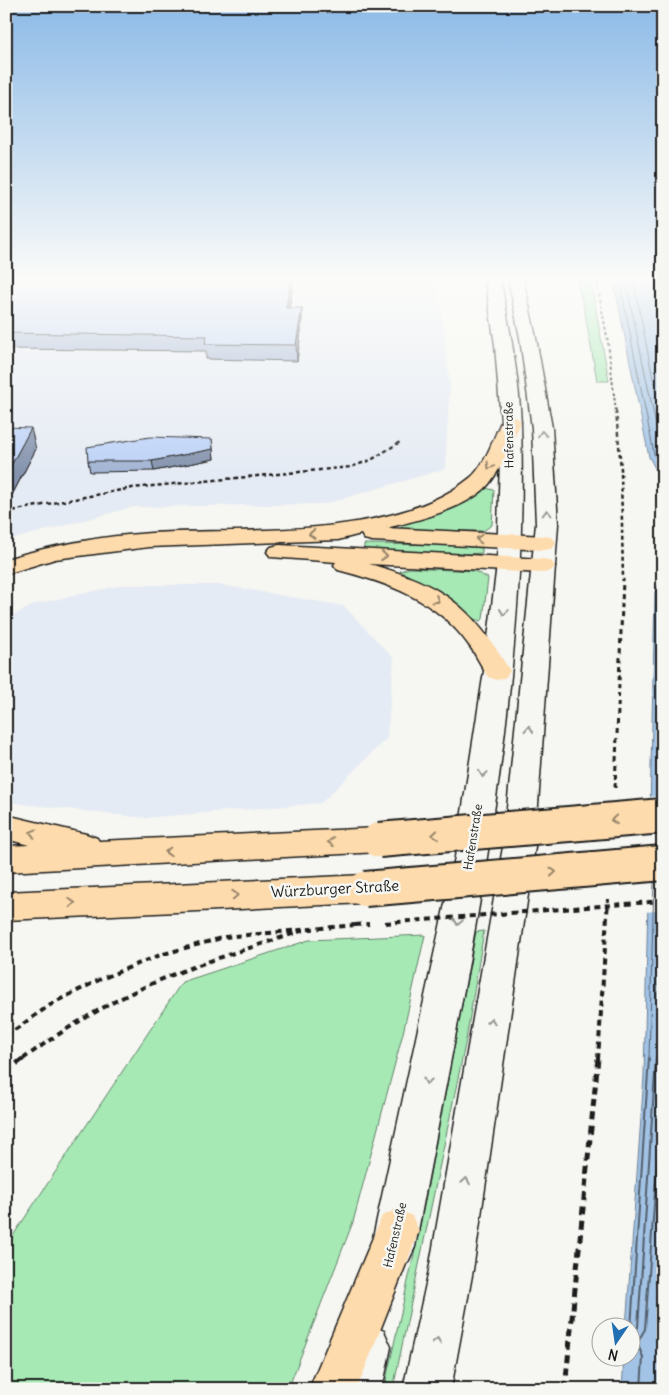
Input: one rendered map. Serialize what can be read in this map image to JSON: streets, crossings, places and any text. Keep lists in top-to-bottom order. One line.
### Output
{"streets":{"main road":["Hafenstraße","Würzburger Straße"]},"north":"bottom"}
